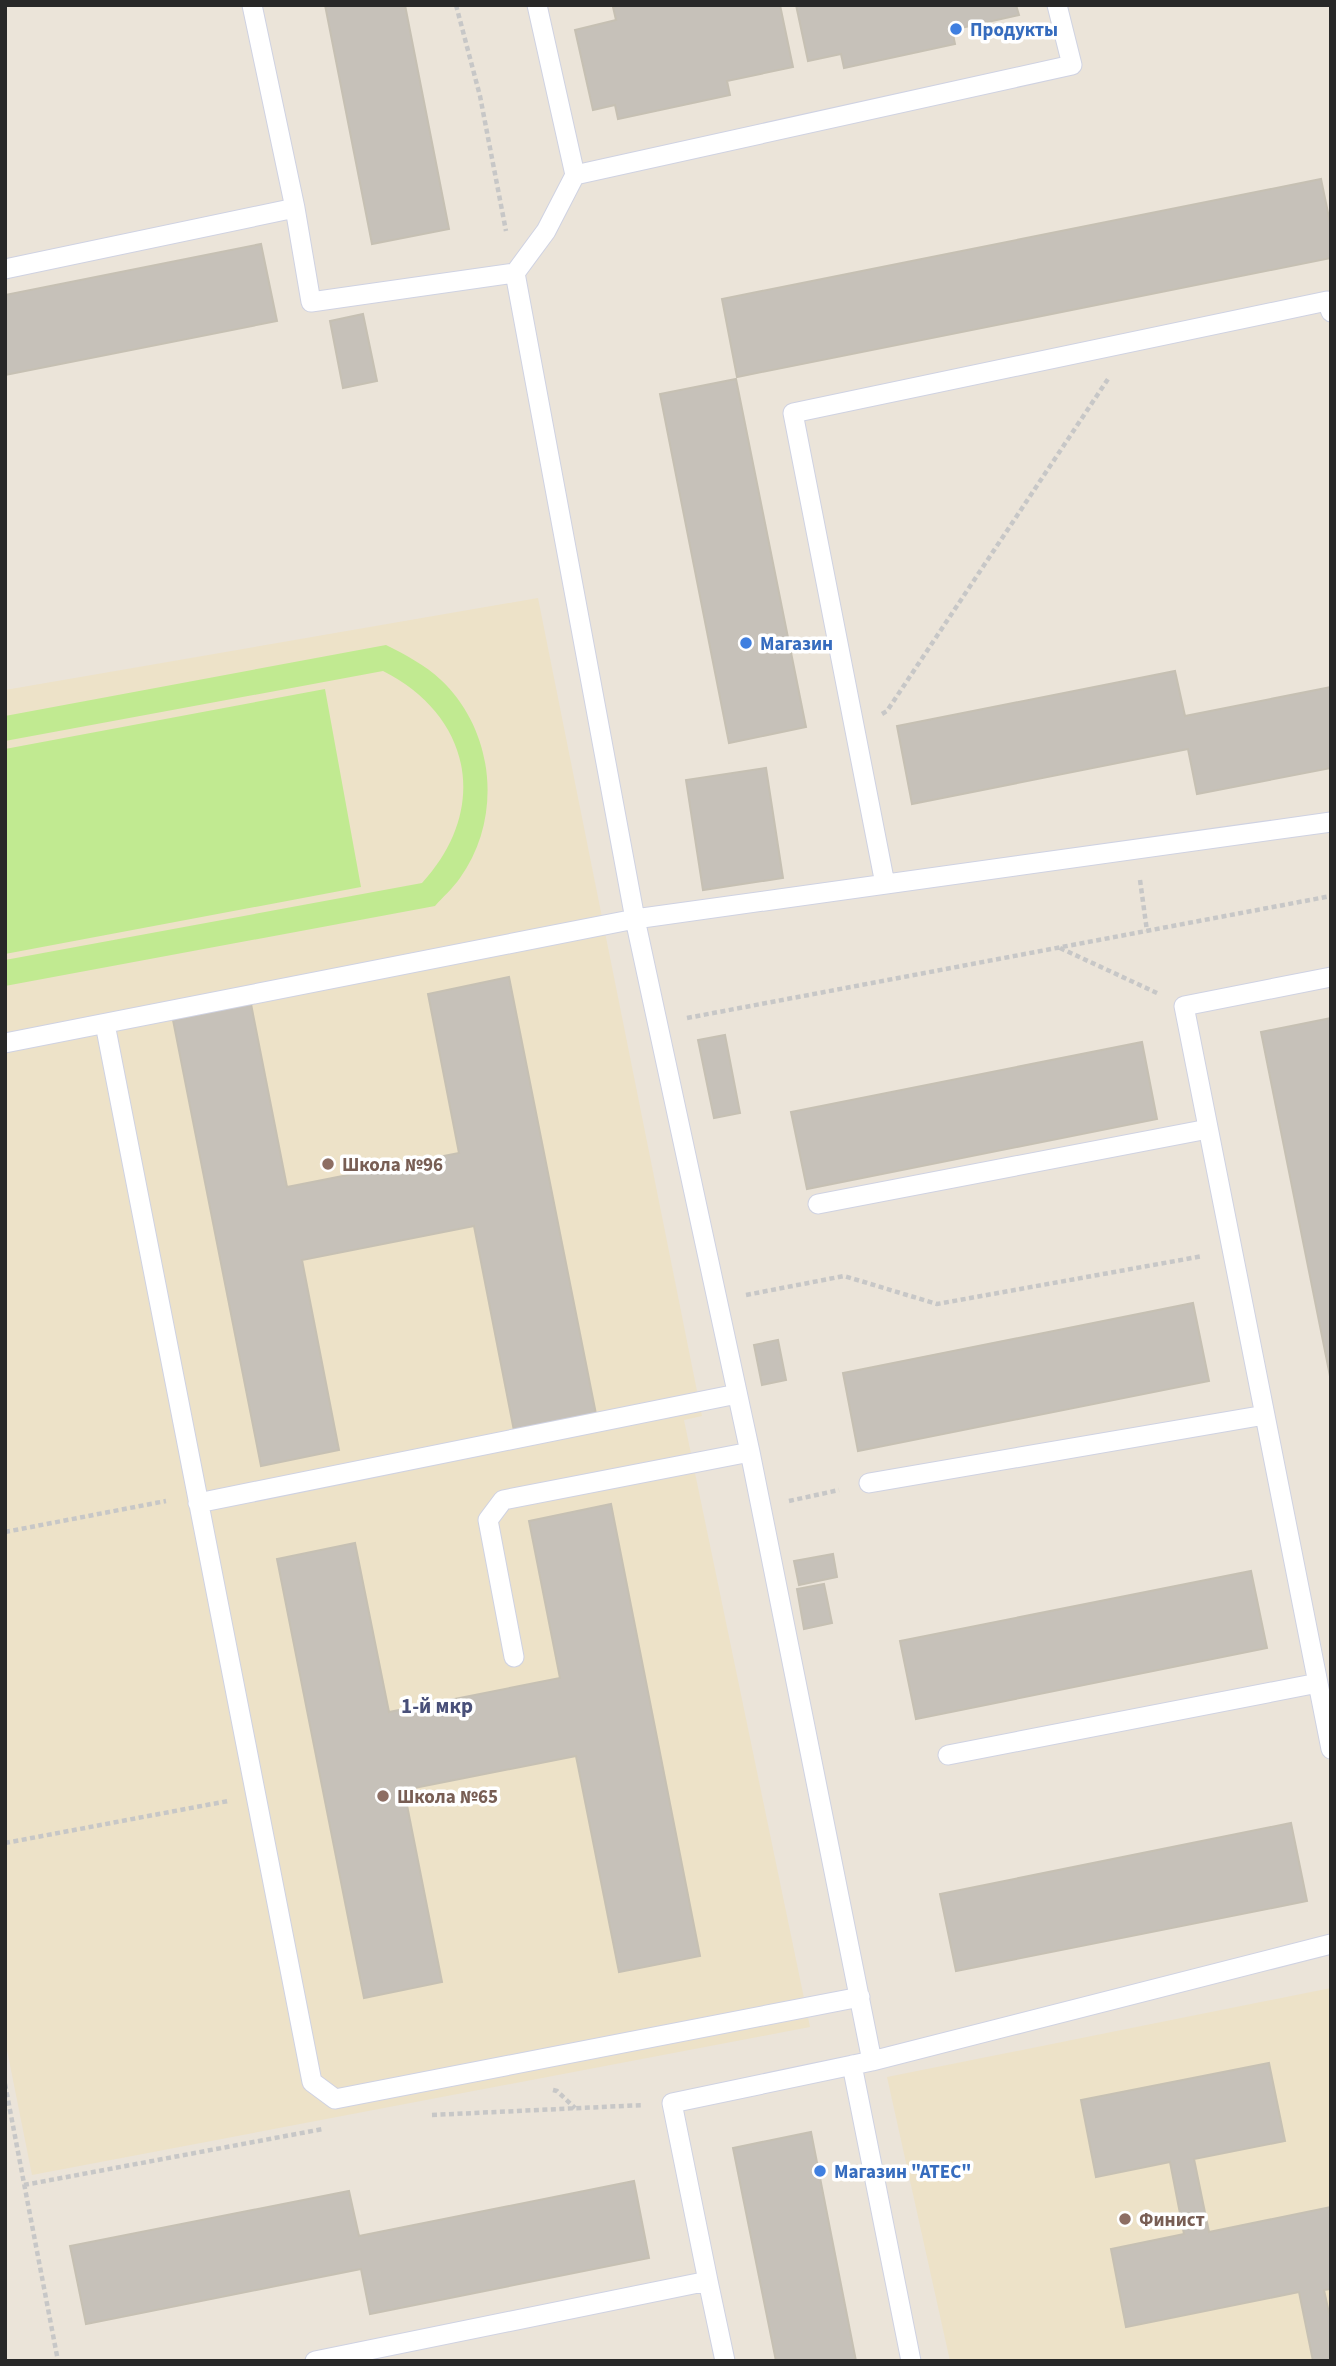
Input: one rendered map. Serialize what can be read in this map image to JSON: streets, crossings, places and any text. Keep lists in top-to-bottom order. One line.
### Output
{"districts":["1-й мкр"],"places":["Продукты","Магазин","Школа №96","Школа №65","Магазин \"АТЕС\"","Финист"]}
